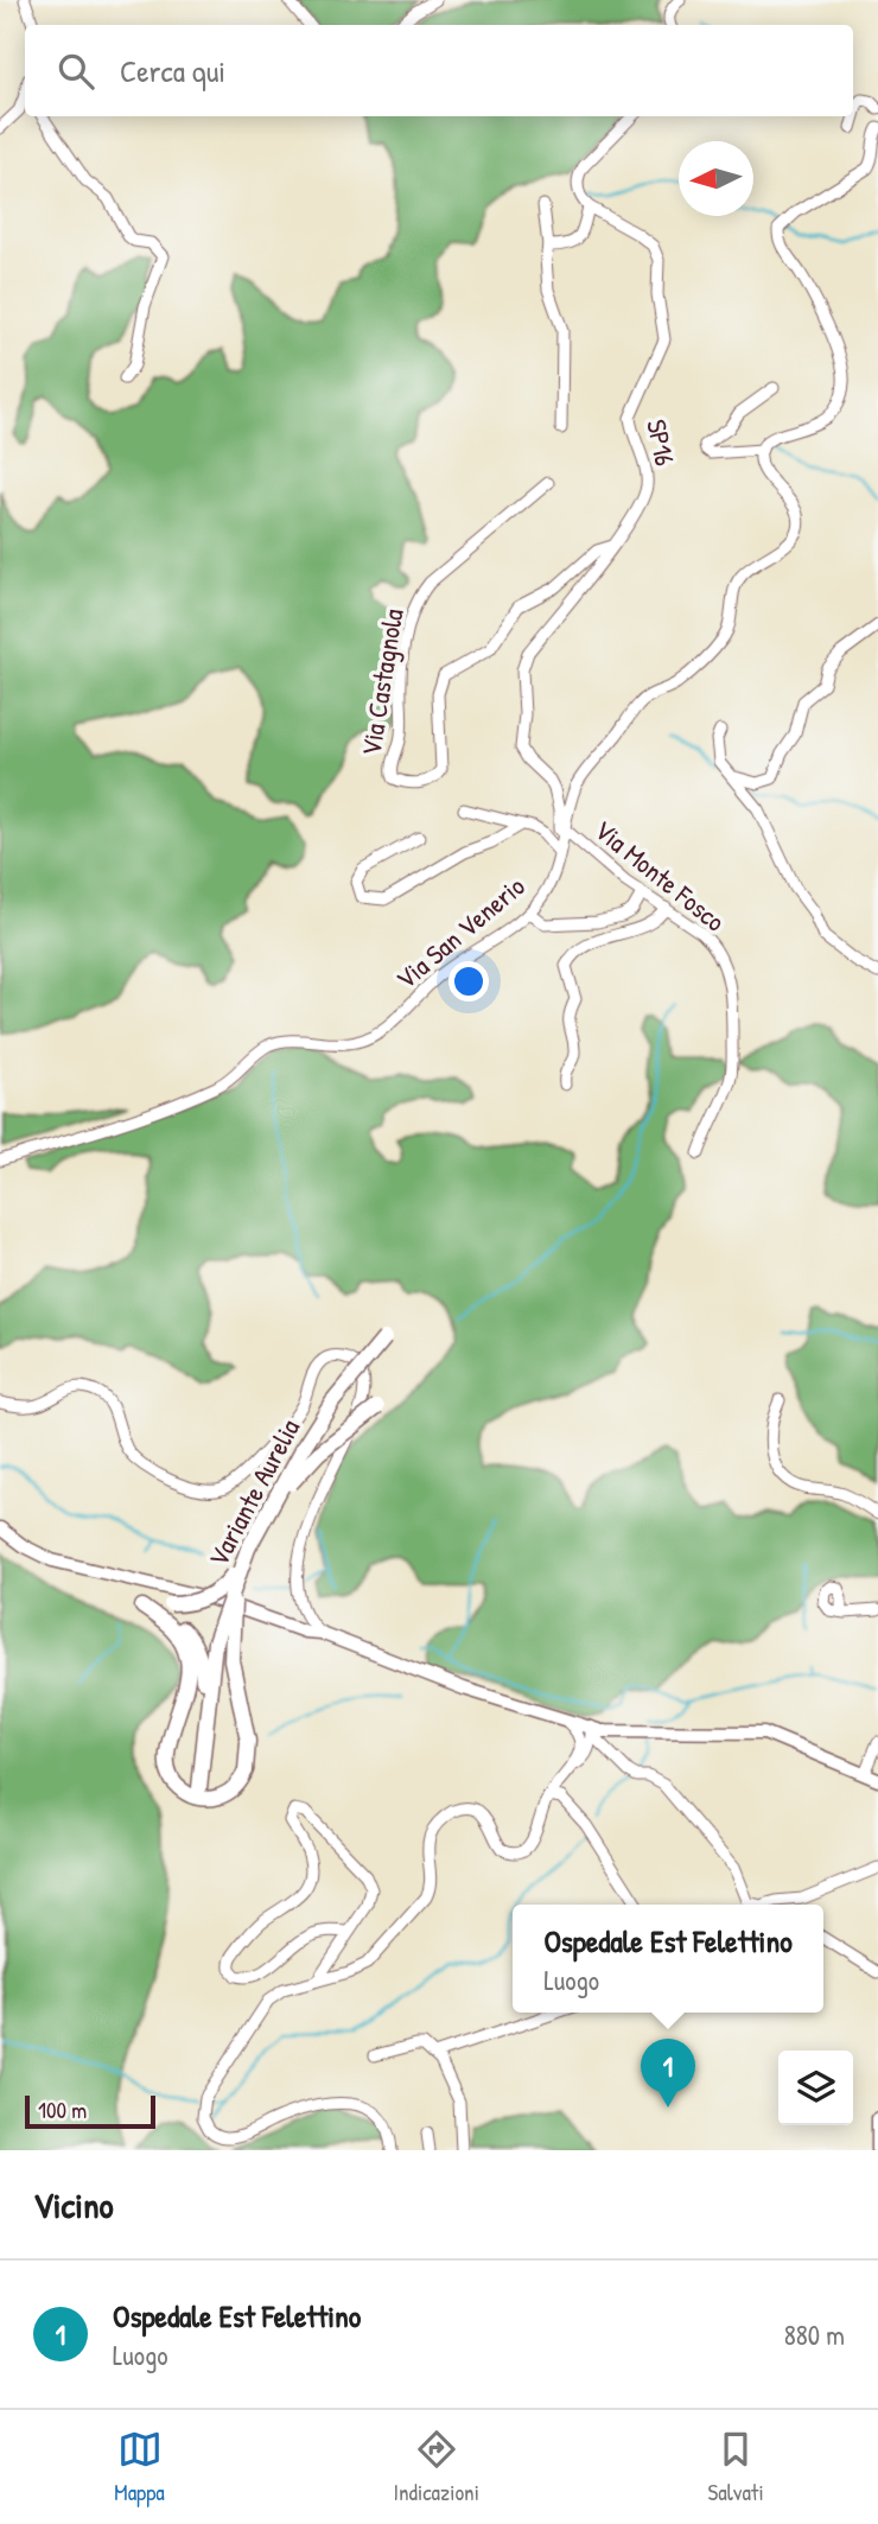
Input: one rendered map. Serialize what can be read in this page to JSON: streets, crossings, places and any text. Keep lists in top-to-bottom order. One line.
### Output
{"streets":{"highway":["Variante Aurelia"],"street":["SP16","Via Castagnola","Via Monte Fosco","Via San Venerio"]},"crossings":[["SP16","Via Castagnola"],["SP16","Via San Venerio"],["Via Monte Fosco","Via San Venerio"]],"scale_bar":"100 m","north":"left","page":{"search":"Cerca qui","popup":["Ospedale Est Felettino","Luogo"],"pins":"1","scale":"100 m","heading":"Vicino","list":[{"mark":"1","name":"Ospedale Est Felettino","note":"Luogo","value":"880 m"}],"nav":["Mappa","Indicazioni","Salvati"]}}
